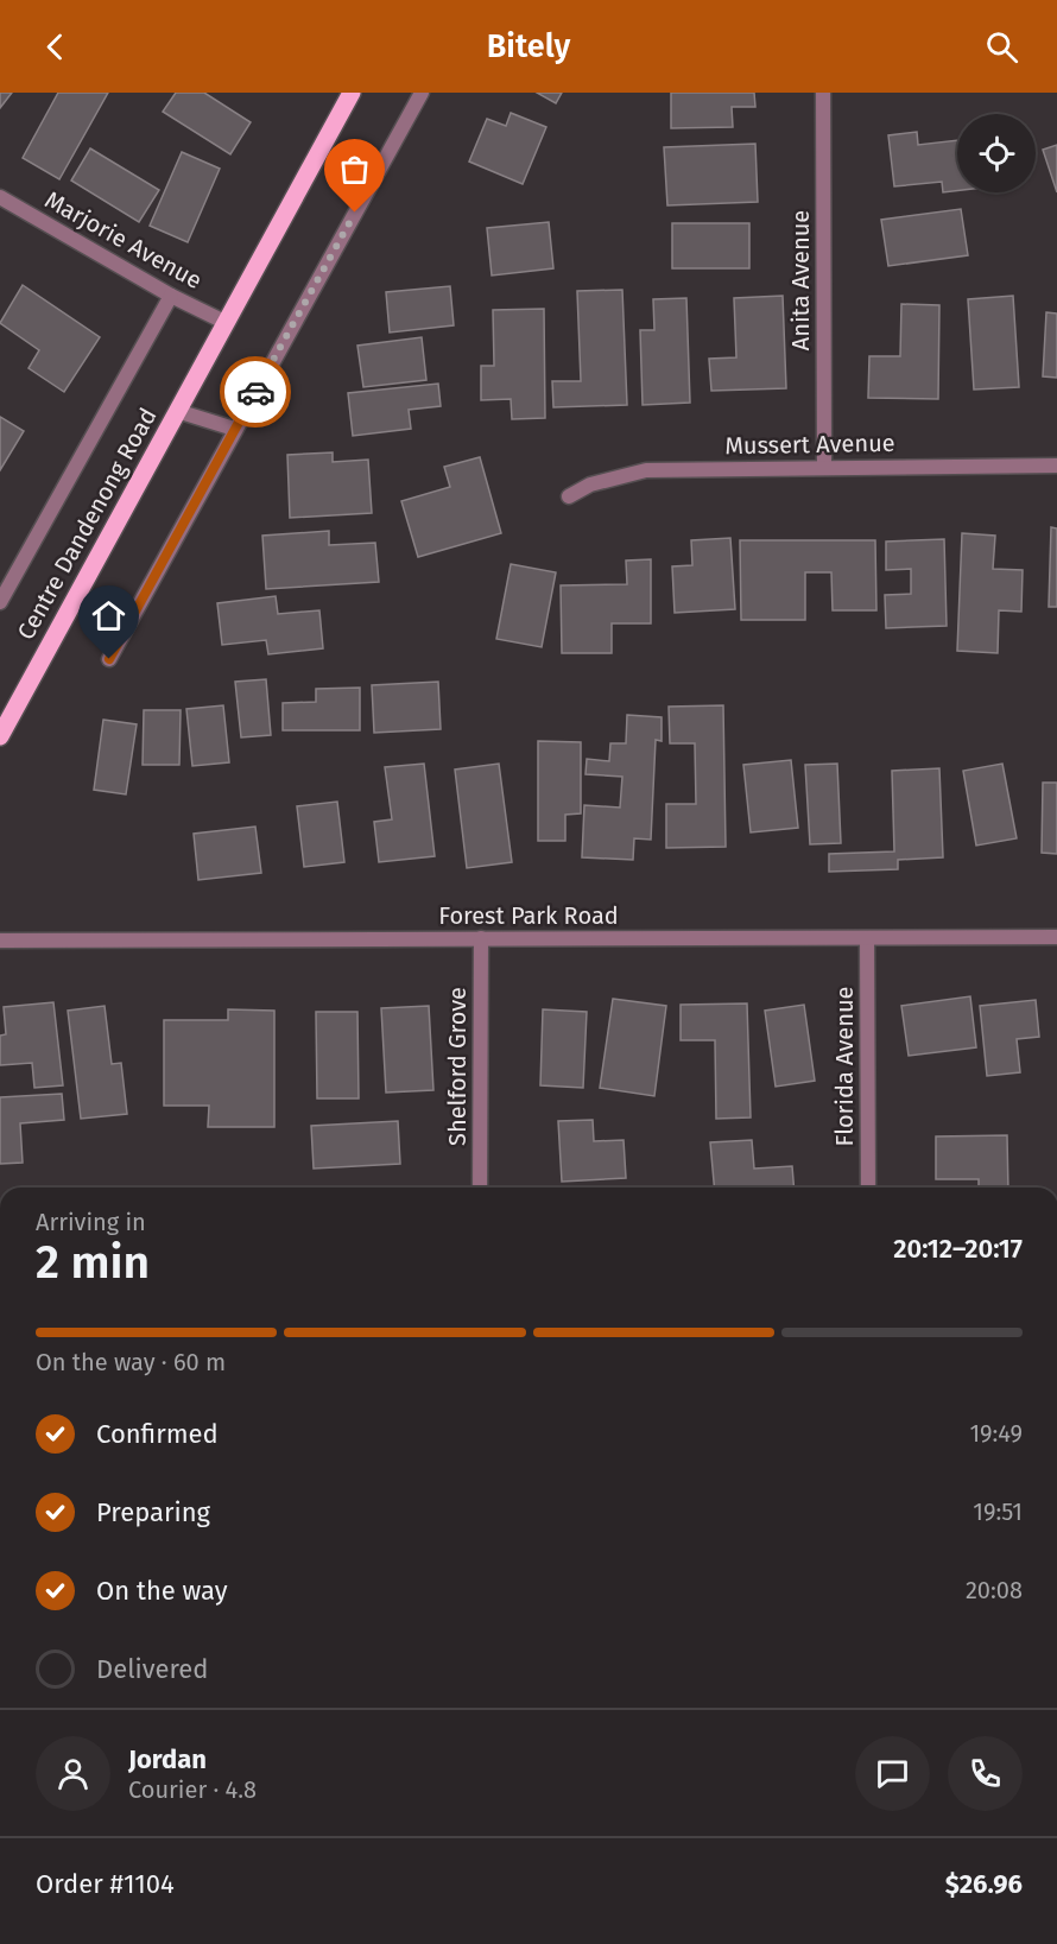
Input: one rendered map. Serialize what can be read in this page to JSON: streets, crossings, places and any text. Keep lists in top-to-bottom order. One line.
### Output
{"streets":{"main road":["Centre Dandenong Road"],"street":["Marjorie Avenue","Anita Avenue","Mussert Avenue","Forest Park Road","Shelford Grove","Florida Avenue"]},"crossings":[["Marjorie Avenue","Centre Dandenong Road"],["Anita Avenue","Mussert Avenue"],["Forest Park Road","Shelford Grove"],["Forest Park Road","Florida Avenue"]],"page":{"header":"Bitely","heading":["2 min","Arriving in","20:12–20:17"],"panel":["Jordan","Courier · 4.8","Order #1104","$26.96"],"bar":"On the way · 60 m","list":[["Confirmed","19:49"],["Preparing","19:51"],["On the way","20:08"],"Delivered"]}}
